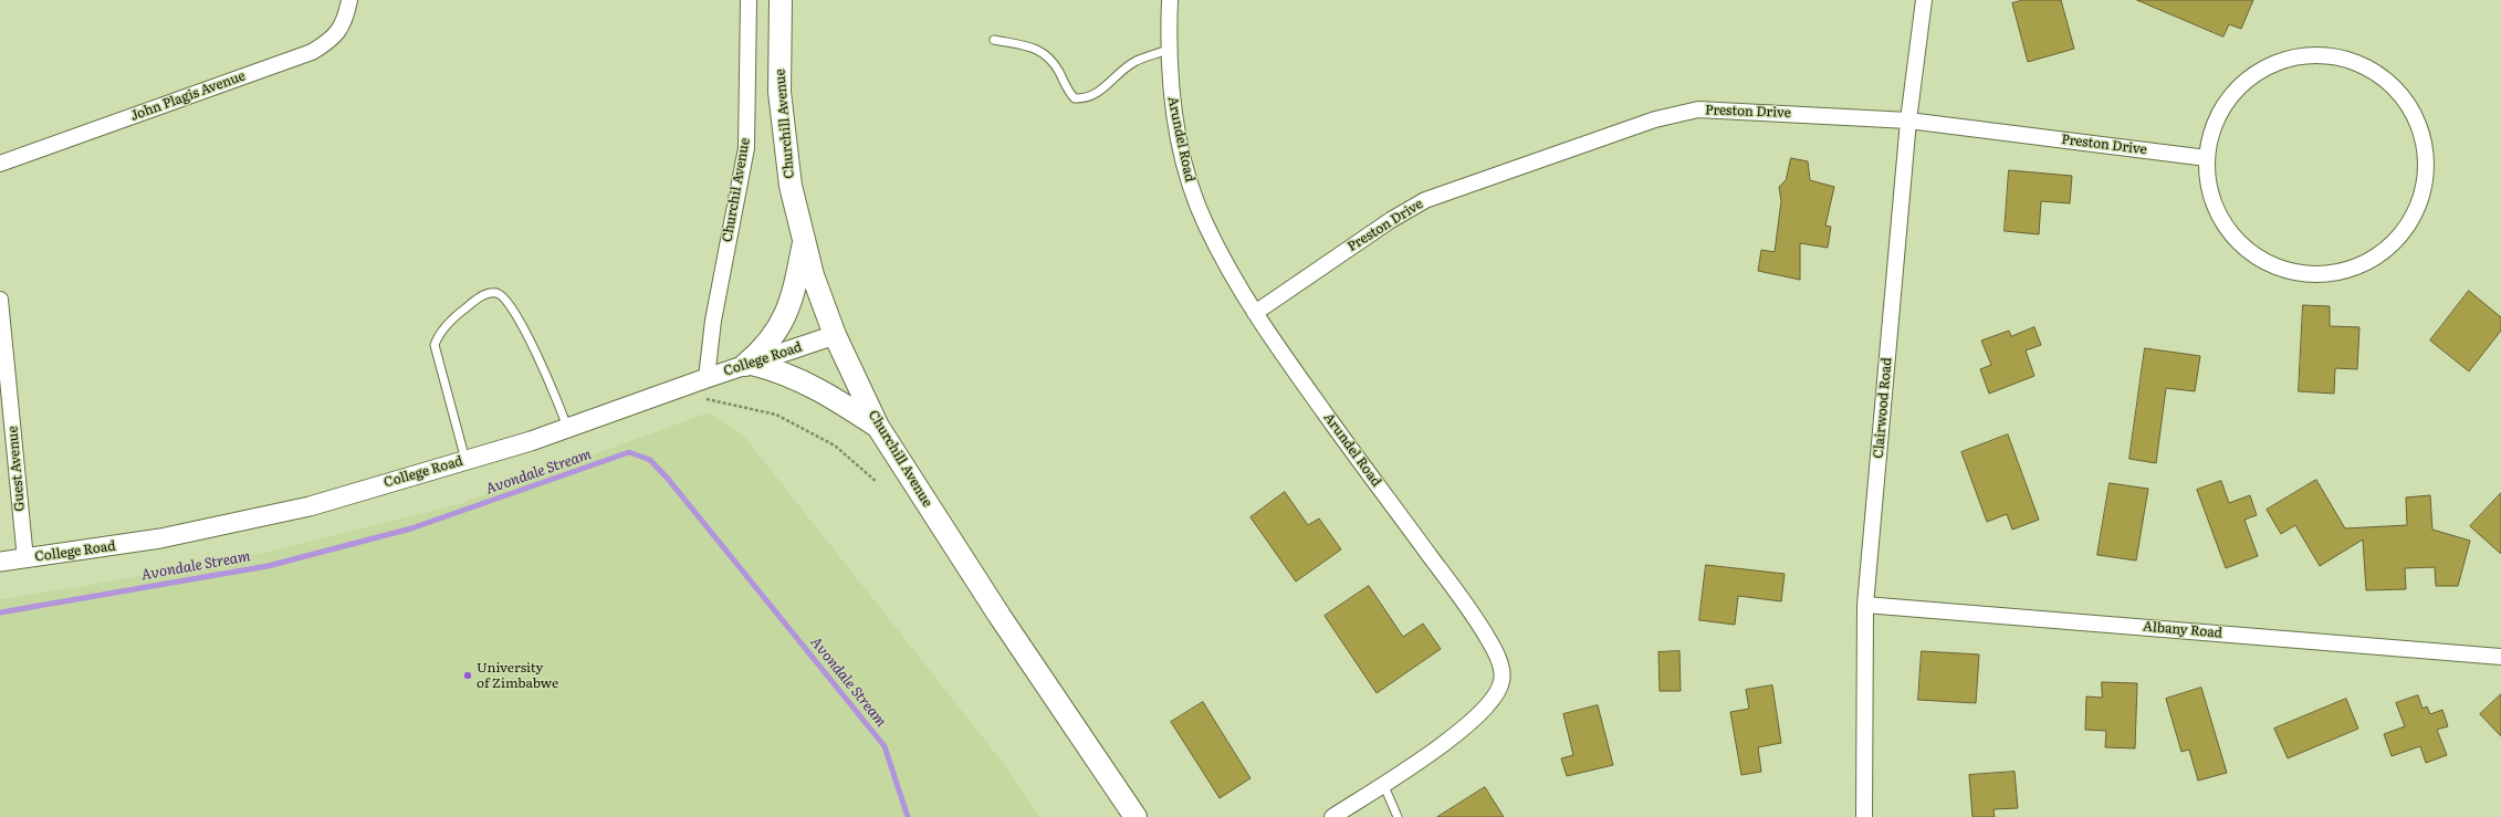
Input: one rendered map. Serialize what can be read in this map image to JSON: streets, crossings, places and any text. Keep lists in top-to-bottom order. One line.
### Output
{"streets":{"main road":["Churchill Avenue"],"street":["John Plagis Avenue","Preston Drive","Arundel Road","Churchil Avenue","College Road","Clairwood Road","Guest Avenue","Albany Road"]},"crossings":[["Preston Drive","Arundel Road"],["Preston Drive","Clairwood Road"],["Churchill Avenue","College Road"],["Churchil Avenue","College Road"],["College Road","Guest Avenue"],["Clairwood Road","Albany Road"]],"water":["Avondale Stream"],"places":["University of Zimbabwe"]}
